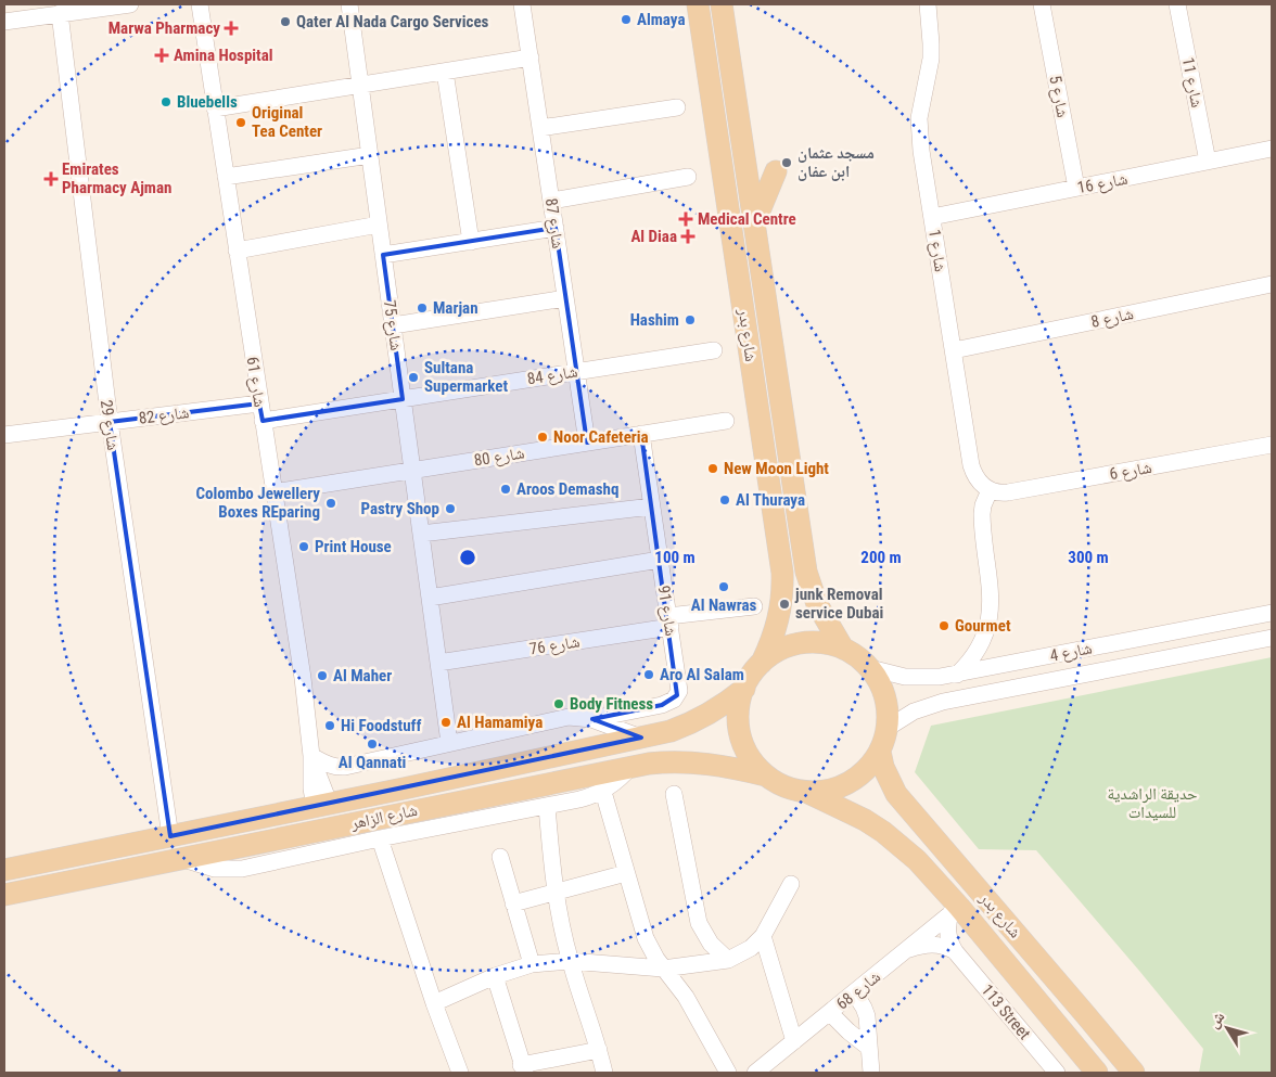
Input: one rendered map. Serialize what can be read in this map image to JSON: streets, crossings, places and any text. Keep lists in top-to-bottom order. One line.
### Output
{"streets":{"main road":["شارع بدر","شارع الزاهر"],"street":["شارع 11","شارع 5","شارع 16","شارع 87","شارع 1","شارع 8","شارع 75","شارع 84","شارع 61","شارع 82","شارع 29","شارع 80","شارع 6","شارع 91","شارع 76","شارع 4","شارع 68","113 Street"]},"crossings":[["شارع 11","شارع 16"],["شارع 5","شارع 16"],["شارع 16","شارع 1"],["شارع 87","شارع 84"],["شارع 87","شارع 80"],["شارع 1","شارع 8"],["شارع 1","شارع 6"],["شارع 75","شارع 84"],["شارع 75","شارع 80"],["شارع 75","شارع 76"],["شارع بدر","شارع 4"],["شارع بدر","شارع الزاهر"],["شارع بدر","شارع 68"],["شارع بدر","113 Street"],["شارع 84","شارع 61"],["شارع 61","شارع 82"],["شارع 61","شارع 80"],["شارع 61","شارع الزاهر"],["شارع 82","شارع 29"],["شارع 29","شارع الزاهر"],["شارع 80","شارع 91"],["شارع 91","شارع 76"],["شارع 4","شارع الزاهر"],["شارع 68","113 Street"]],"parks":["حديقة الراشدية للسيدات"],"places":{"other":["Almaya","Qater Al Nada Cargo Services","Bluebells","Original Tea Center","مسجد عثمان ابن عفان","Marjan","Hashim","Sultana Supermarket","Noor Cafeteria","New Moon Light","Aroos Demashq","Al Thuraya","Colombo Jewellery Boxes REparing","Pastry Shop","Print House","Al Nawras","junk Removal service Dubai","Gourmet","Aro Al Salam","Al Maher","Body Fitness","Al Hamamiya","Hi Foodstuff","Al Qannati"],"health":["Marwa Pharmacy","Amina Hospital","Emirates Pharmacy Ajman","Medical Centre","Al Diaa"]},"north":"top left","rings":["100 m","200 m","300 m"]}
